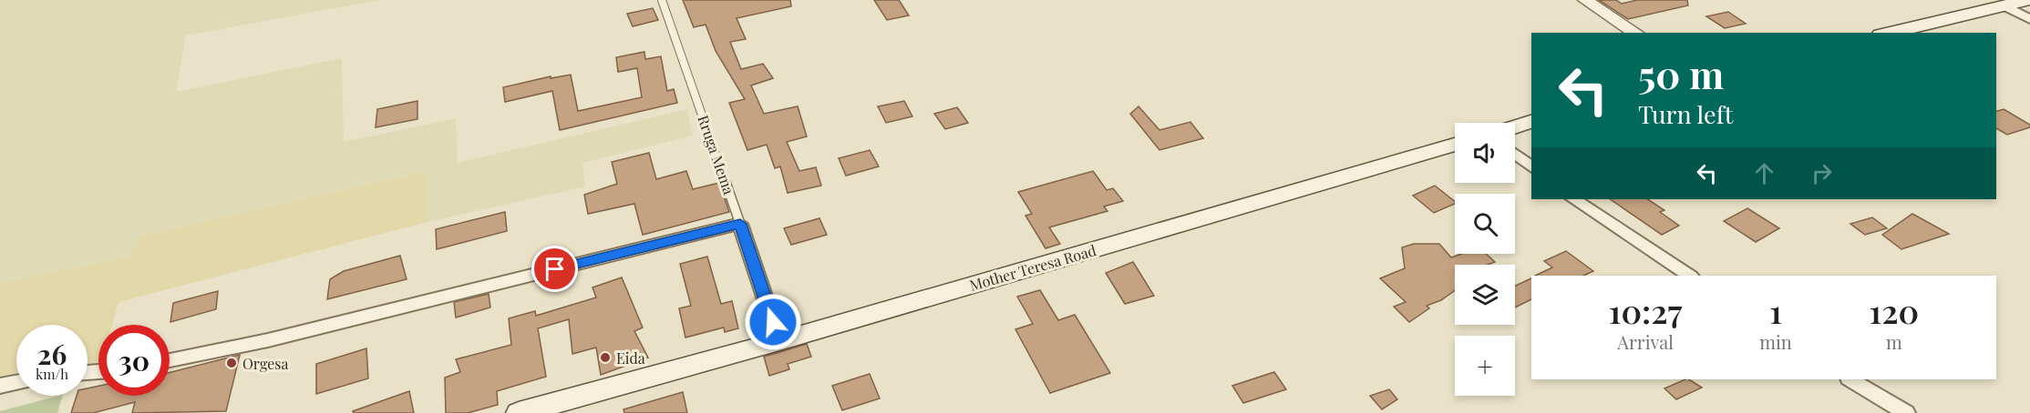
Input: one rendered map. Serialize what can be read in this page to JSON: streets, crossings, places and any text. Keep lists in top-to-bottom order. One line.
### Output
{"streets":{"main road":["Mother Teresa Road"],"street":["Rruga Mema"]},"crossings":[["Rruga Mema","Mother Teresa Road"]],"places":["Eida","Orgesa"],"page":{"turn":["50 m","Turn left"],"map_buttons":"+","eta":["10:27","Arrival","1","min","120","m"],"speed":"26 km/h","limit":"30"}}
